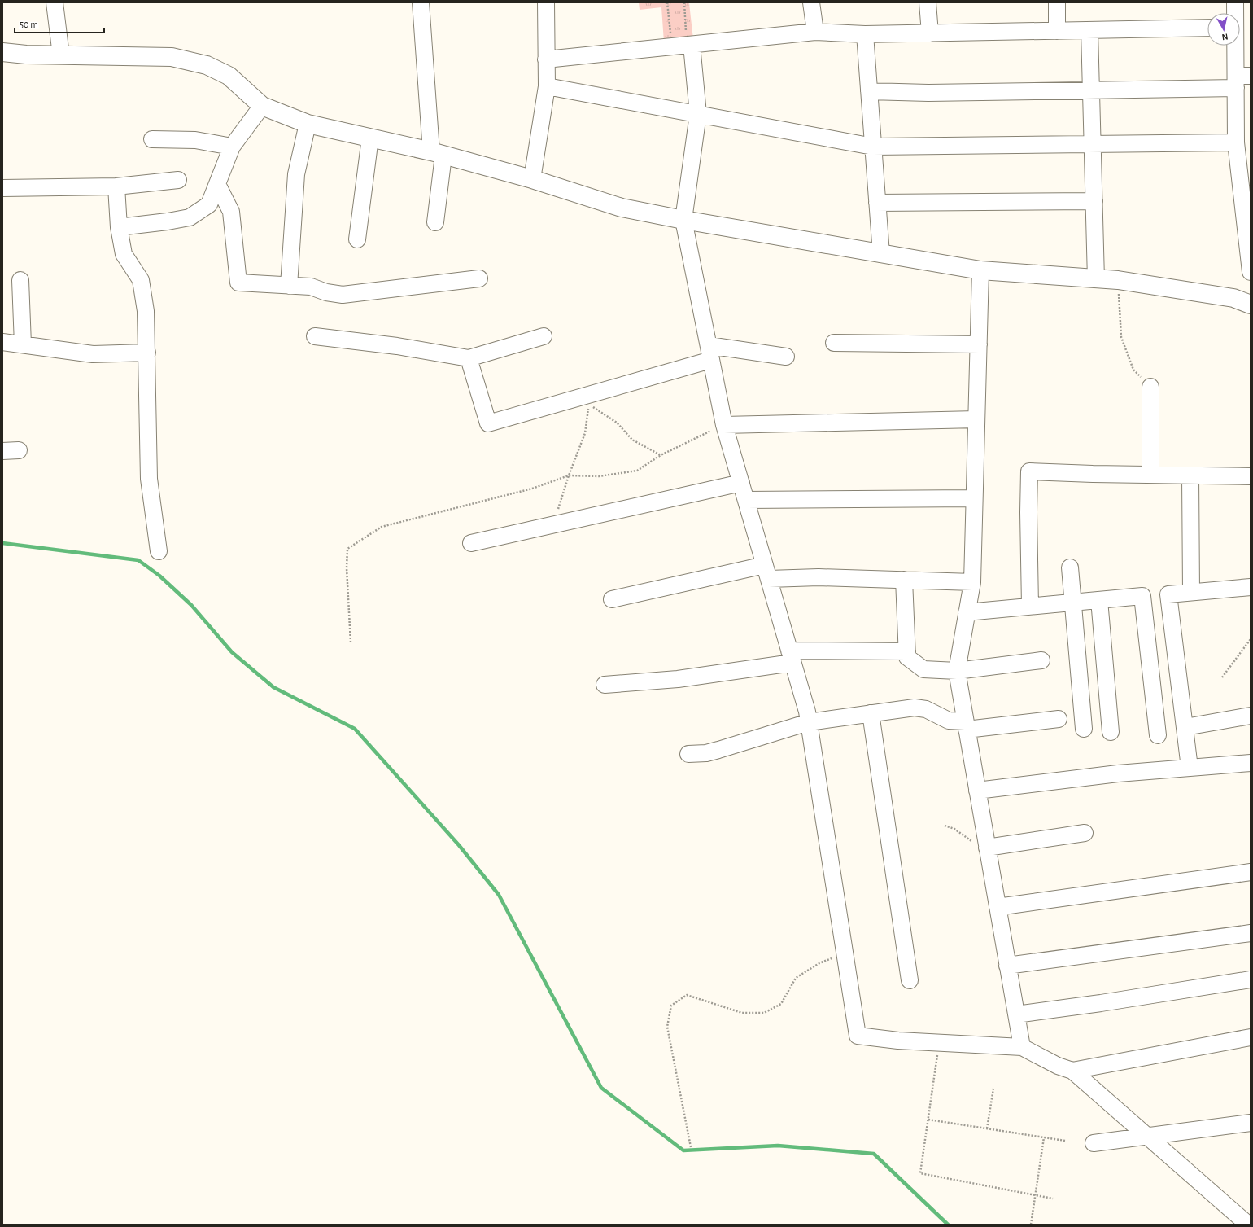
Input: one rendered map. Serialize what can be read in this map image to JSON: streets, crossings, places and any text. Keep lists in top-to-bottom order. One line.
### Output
{"scale_bar":"50 m","north":"bottom"}
